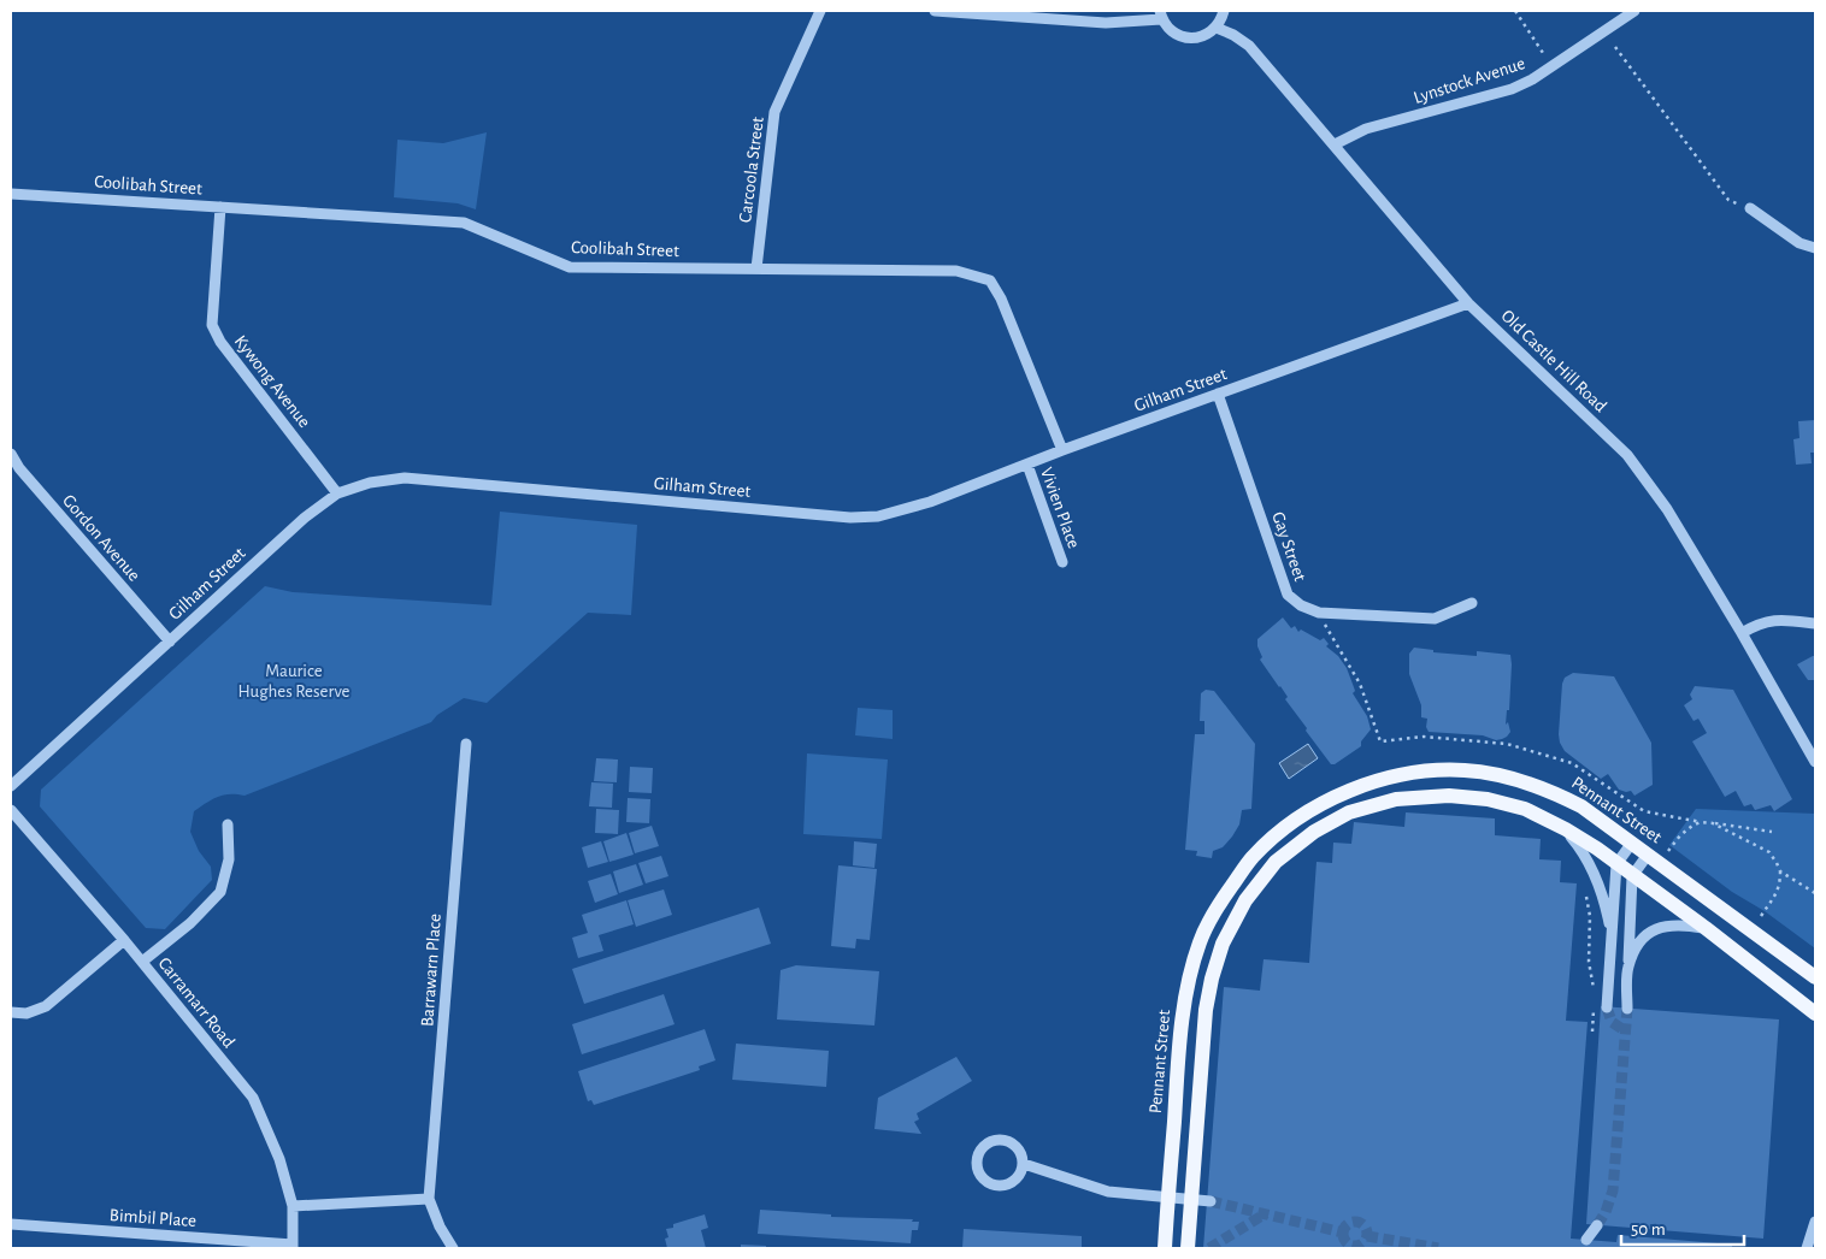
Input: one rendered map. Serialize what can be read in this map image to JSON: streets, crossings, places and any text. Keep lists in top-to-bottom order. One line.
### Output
{"streets":{"main road":["Pennant Street"],"street":["Lynstock Avenue","Carcoola Street","Coolibah Street","Old Castle Hill Road","Kywong Avenue","Gilham Street","Vivien Place","Gordon Avenue","Gay Street","Barrawarn Place","Carramarr Road","Bimbil Place"]},"crossings":[["Lynstock Avenue","Old Castle Hill Road"],["Carcoola Street","Coolibah Street"],["Coolibah Street","Kywong Avenue"],["Coolibah Street","Gilham Street"],["Old Castle Hill Road","Gilham Street"],["Kywong Avenue","Gilham Street"],["Gilham Street","Vivien Place"],["Gilham Street","Gordon Avenue"],["Gilham Street","Gay Street"],["Carramarr Road","Bimbil Place"]],"parks":["Maurice Hughes Reserve"],"scale_bar":"50 m"}
